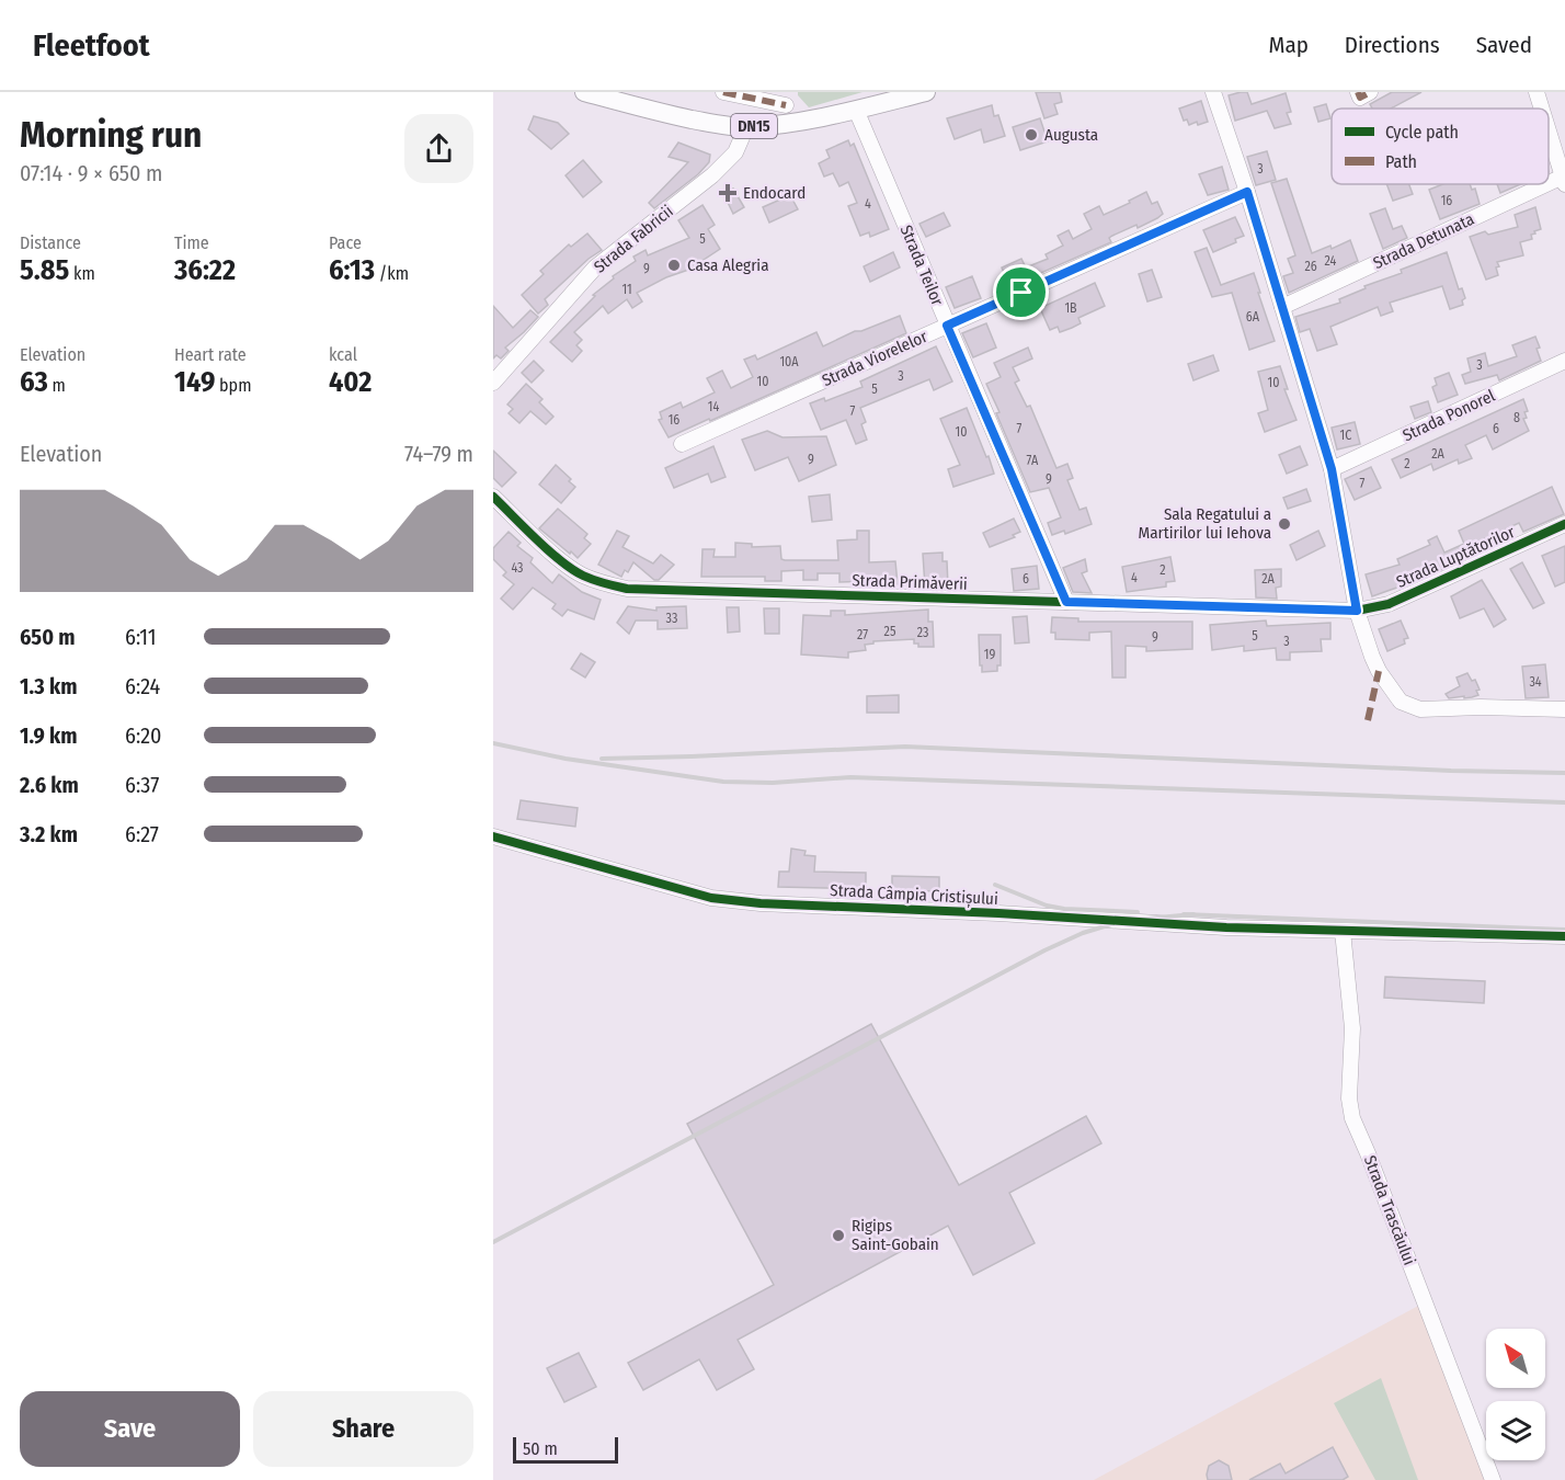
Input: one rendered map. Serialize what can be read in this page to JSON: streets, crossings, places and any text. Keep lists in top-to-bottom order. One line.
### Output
{"streets":{"main road":["DN15"],"street":["Strada Fabricii","Strada Detunata","Strada Teilor","Strada Viorelelor","Strada Ponorel","Strada Luptătorilor","Strada Primăverii","Strada Câmpia Cristișului","Strada Trascăului"]},"crossings":[["DN15","Strada Fabricii"],["DN15","Strada Teilor"],["Strada Teilor","Strada Viorelelor"],["Strada Teilor","Strada Primăverii"],["Strada Luptătorilor","Strada Primăverii"],["Strada Câmpia Cristișului","Strada Trascăului"]],"places":{"other":["Augusta","Casa Alegria","Sala Regatului a Martirilor lui Iehova","Rigips Saint-Gobain"],"health":["Endocard"]},"house_numbers":["3","16","4","5","24","26","9","11","1B","6A","10A","3","3","10","10","5","14","7","8","16","7","6","10","1C","2A","9","7A","2","9","7","43","2","4","6","2A","33","25","23","27","5","9","3","19","34"],"legend":["Cycle path","Path"],"scale_bar":"50 m","north":"top left","page":{"header":"Fleetfoot","nav":["Map","Directions","Saved"],"heading":["Morning run","07:14 · 9 × 650 m"],"stats":[["Distance","5.85 km"],["Time","36:22"],["Pace","6:13 /km"],["Elevation","63 m"],["Heart rate","149 bpm"],["kcal","402"]],"chart":["Elevation","74–79 m"],"list":[{"name":"650 m","note":"6:11"},{"name":"1.3 km","note":"6:24"},{"name":"1.9 km","note":"6:20"},{"name":"2.6 km","note":"6:37"},{"name":"3.2 km","note":"6:27"}],"buttons":["Save","Share"],"scale":"50 m"}}
